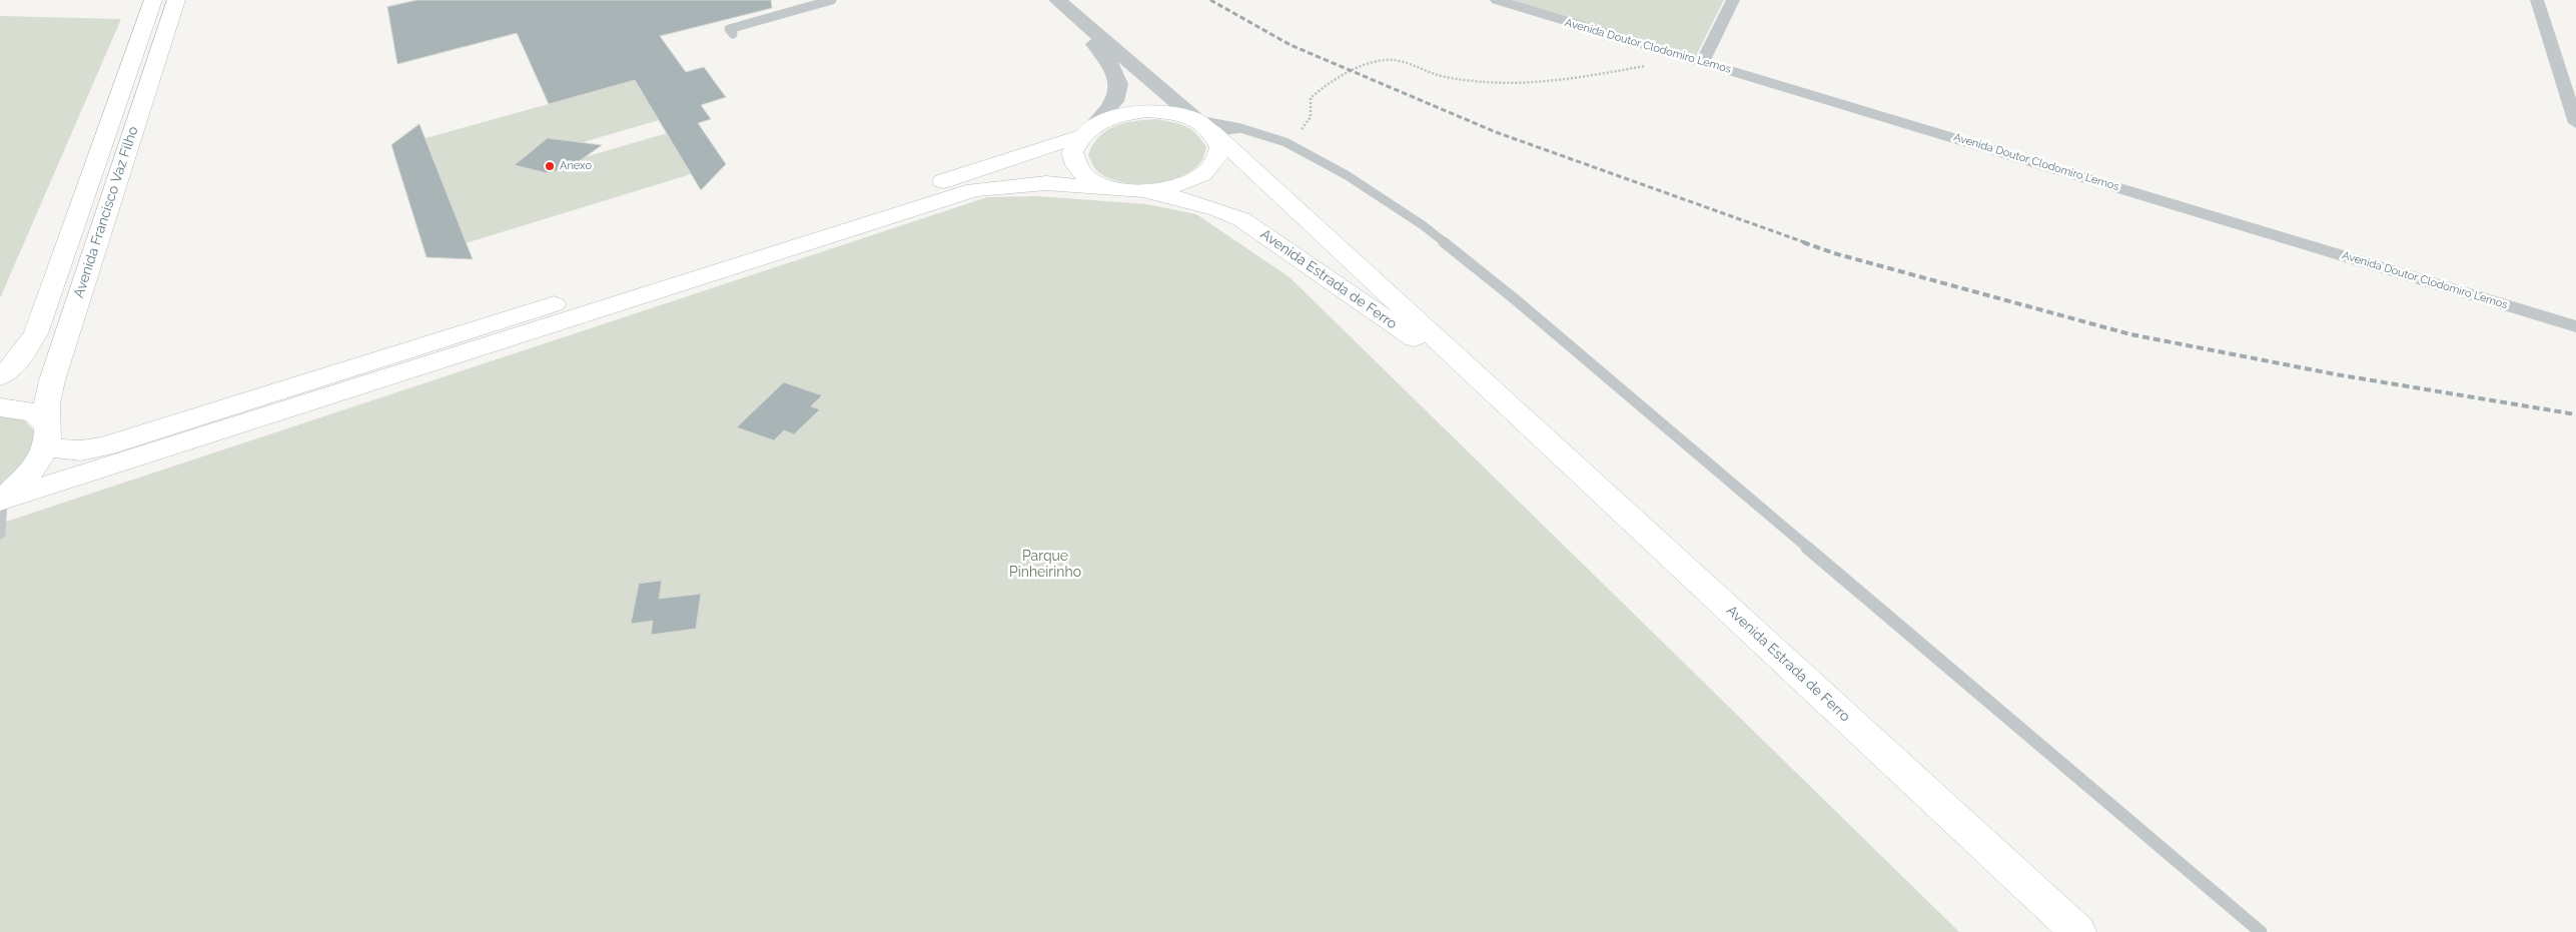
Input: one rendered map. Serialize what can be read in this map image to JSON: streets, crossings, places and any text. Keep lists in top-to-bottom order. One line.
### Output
{"streets":{"main road":["Avenida Francisco Vaz Filho","Avenida Estrada de Ferro"],"street":["Avenida Doutor Clodomiro Lemos"]},"parks":["Parque Pinheirinho"],"places":["Anexo"]}
